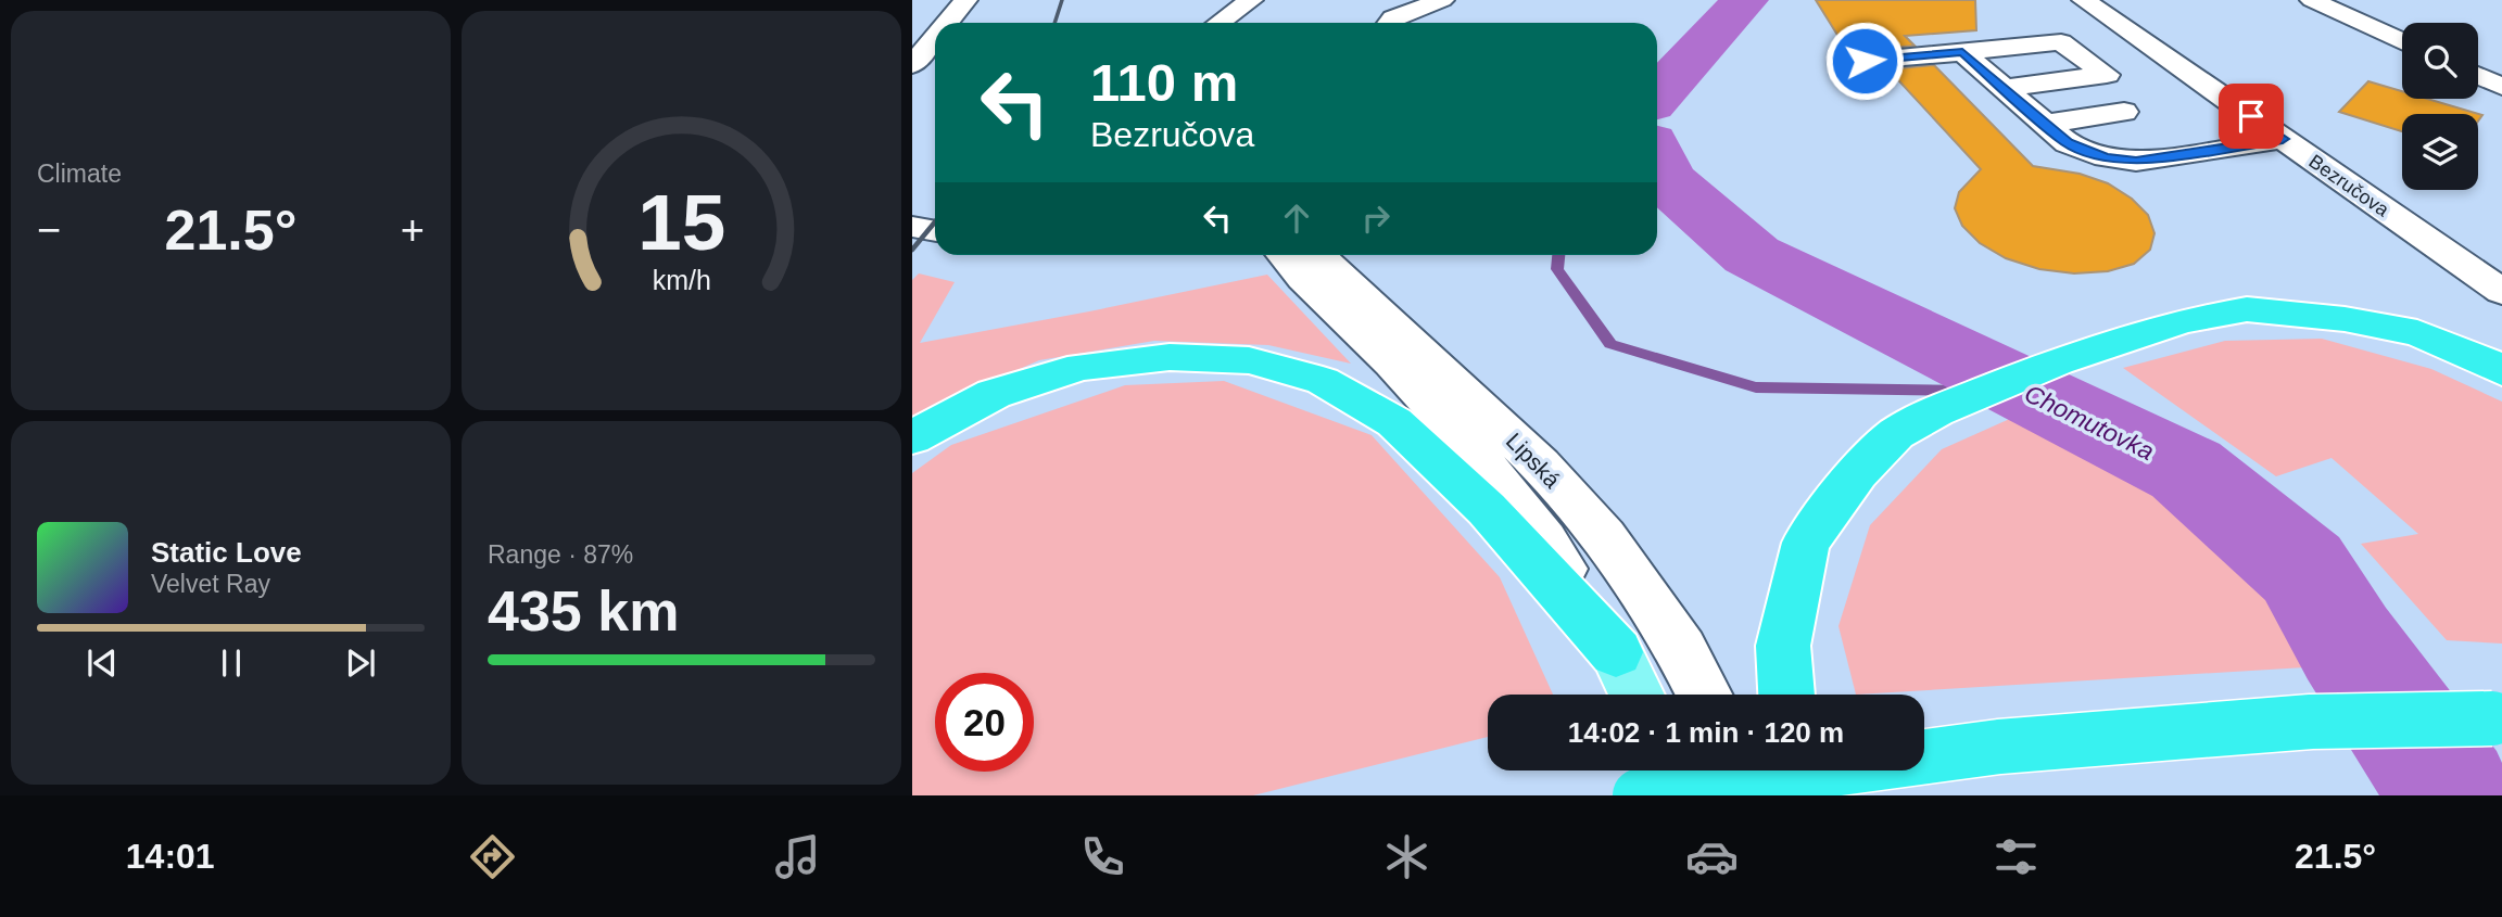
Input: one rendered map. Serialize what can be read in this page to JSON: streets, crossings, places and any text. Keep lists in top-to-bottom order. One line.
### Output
{"streets":{"main road":["Lipská"],"street":["Bezručova"]},"water":["Chomutovka"],"page":{"tile":["Climate",["Range · 87%","435 km"]],"turn":["110 m","Bezručova"],"heat":["−","21.5°","+"],"song":["Static Love","Velvet Ray"],"limit":"20","trip":"14:02 · 1 min · 120 m","tabs":["14:01","21.5°"],"gauge":["15","km/h"]}}
